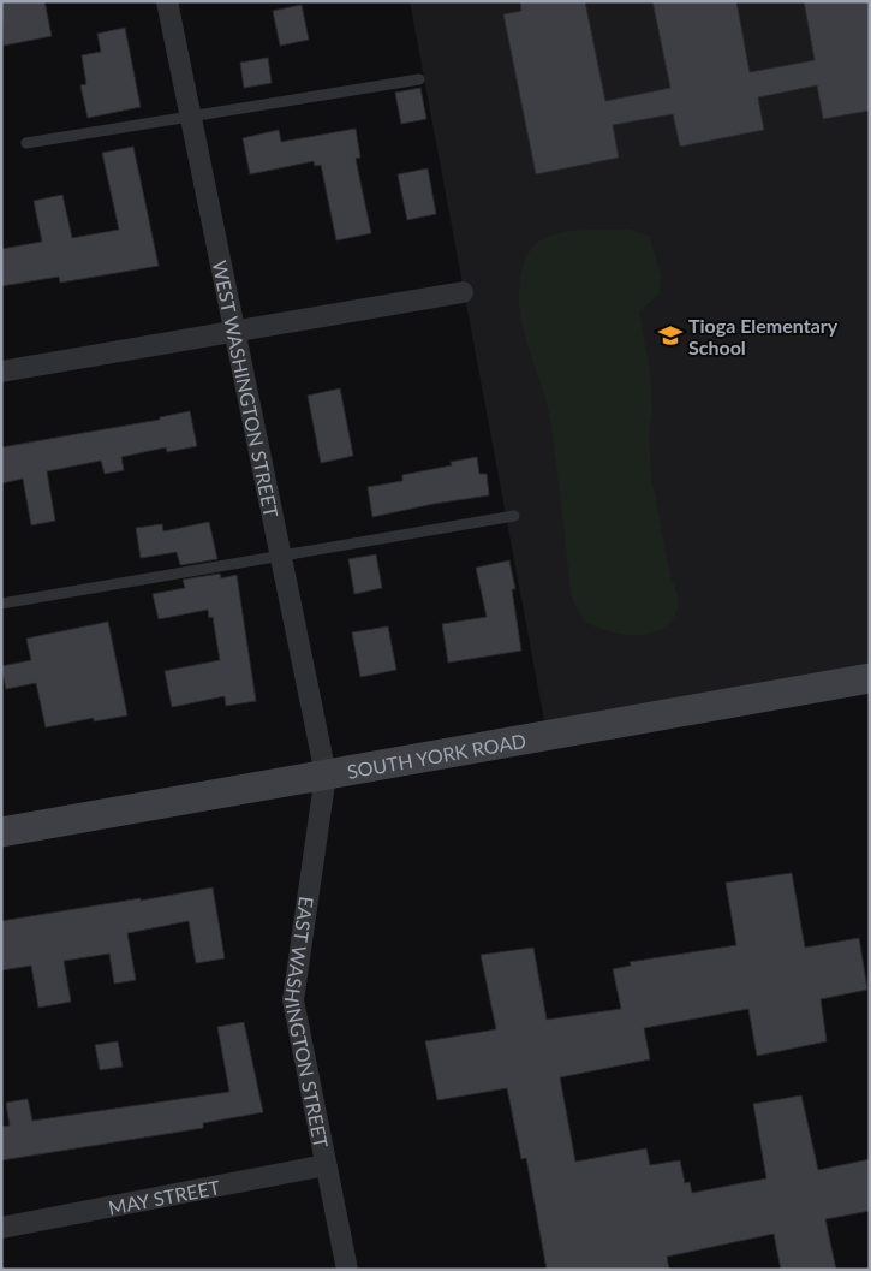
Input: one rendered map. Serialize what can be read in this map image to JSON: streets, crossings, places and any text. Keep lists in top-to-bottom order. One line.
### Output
{"streets":{"main road":["SOUTH YORK ROAD"],"street":["WEST WASHINGTON STREET","EAST WASHINGTON STREET","MAY STREET"]},"crossings":[["WEST WASHINGTON STREET","SOUTH YORK ROAD"],["WEST WASHINGTON STREET","EAST WASHINGTON STREET"],["SOUTH YORK ROAD","EAST WASHINGTON STREET"],["EAST WASHINGTON STREET","MAY STREET"]],"places":{"school or university":["Tioga Elementary School"]}}
